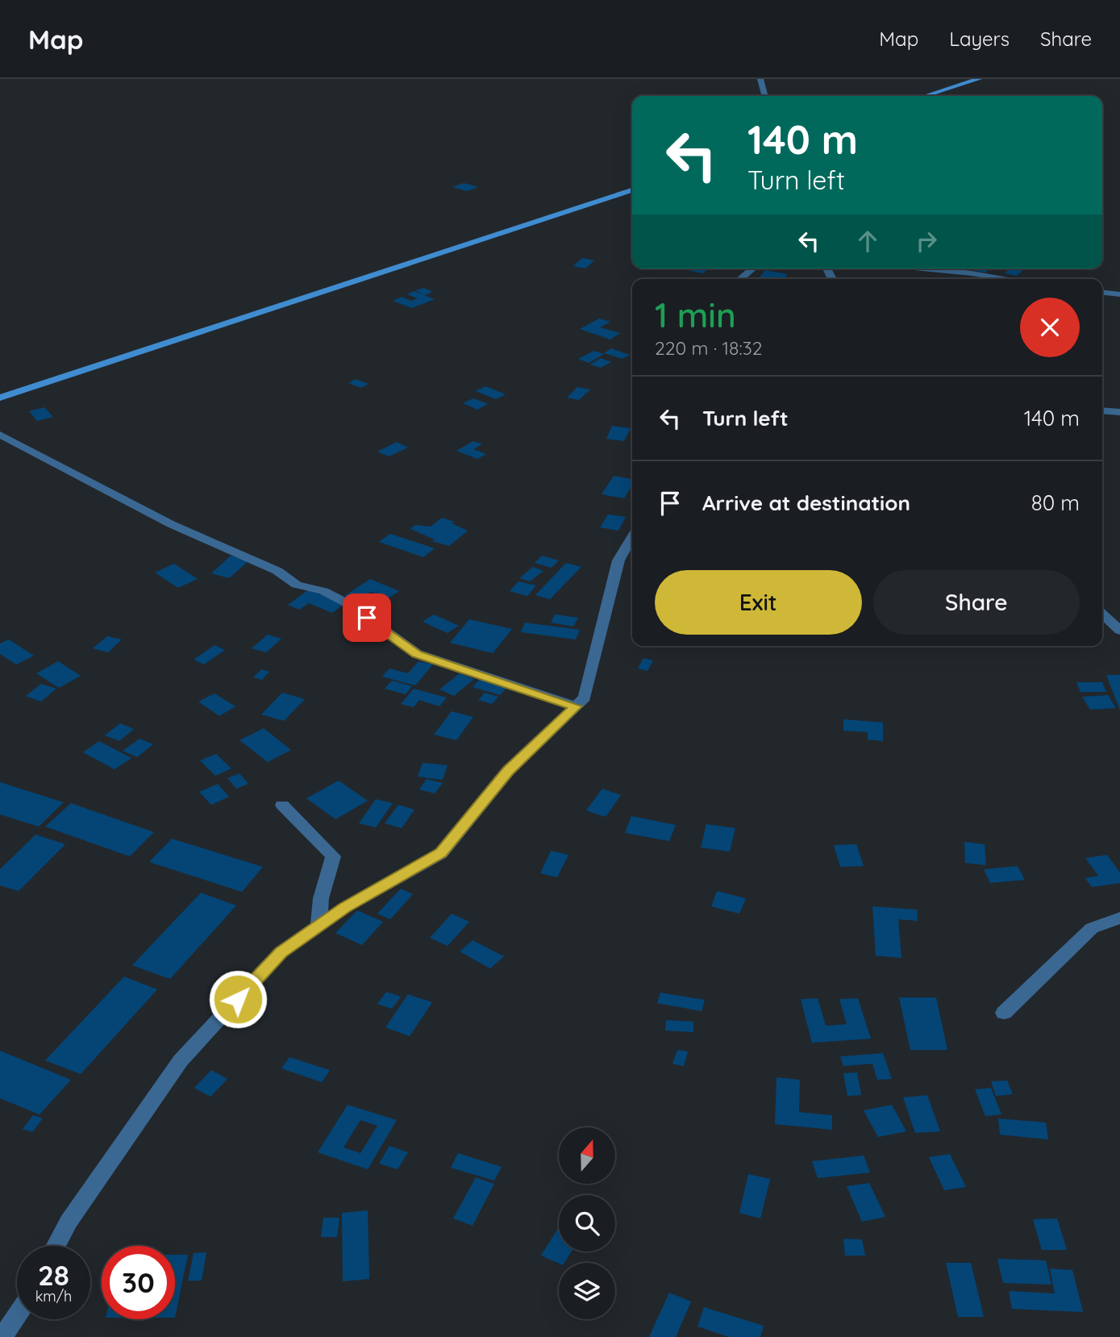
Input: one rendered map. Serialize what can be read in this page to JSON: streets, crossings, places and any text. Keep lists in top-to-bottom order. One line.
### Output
{"north":"top","page":{"header":"Map","nav":["Map","Layers","Share"],"turn":["140 m","Turn left"],"heading":["1 min","220 m · 18:32"],"list":[{"name":"Turn left","value":"140 m"},{"name":"Arrive at destination","value":"80 m"}],"buttons":["Exit","Share"],"speed":"28 km/h","limit":"30"}}
